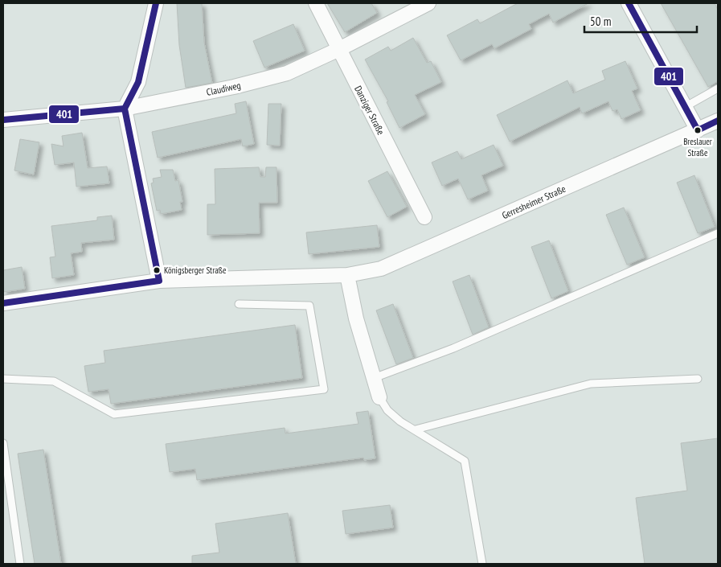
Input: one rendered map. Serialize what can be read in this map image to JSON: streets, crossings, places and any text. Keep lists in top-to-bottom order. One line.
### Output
{"streets":{"street":["Claudiweg","Danziger Straße","Gerresheimer Straße"]},"crossings":[["Claudiweg","Danziger Straße"]],"places":["Breslauer Straße","Königsberger Straße"],"lines":["transit line 401"],"scale_bar":"50 m"}
